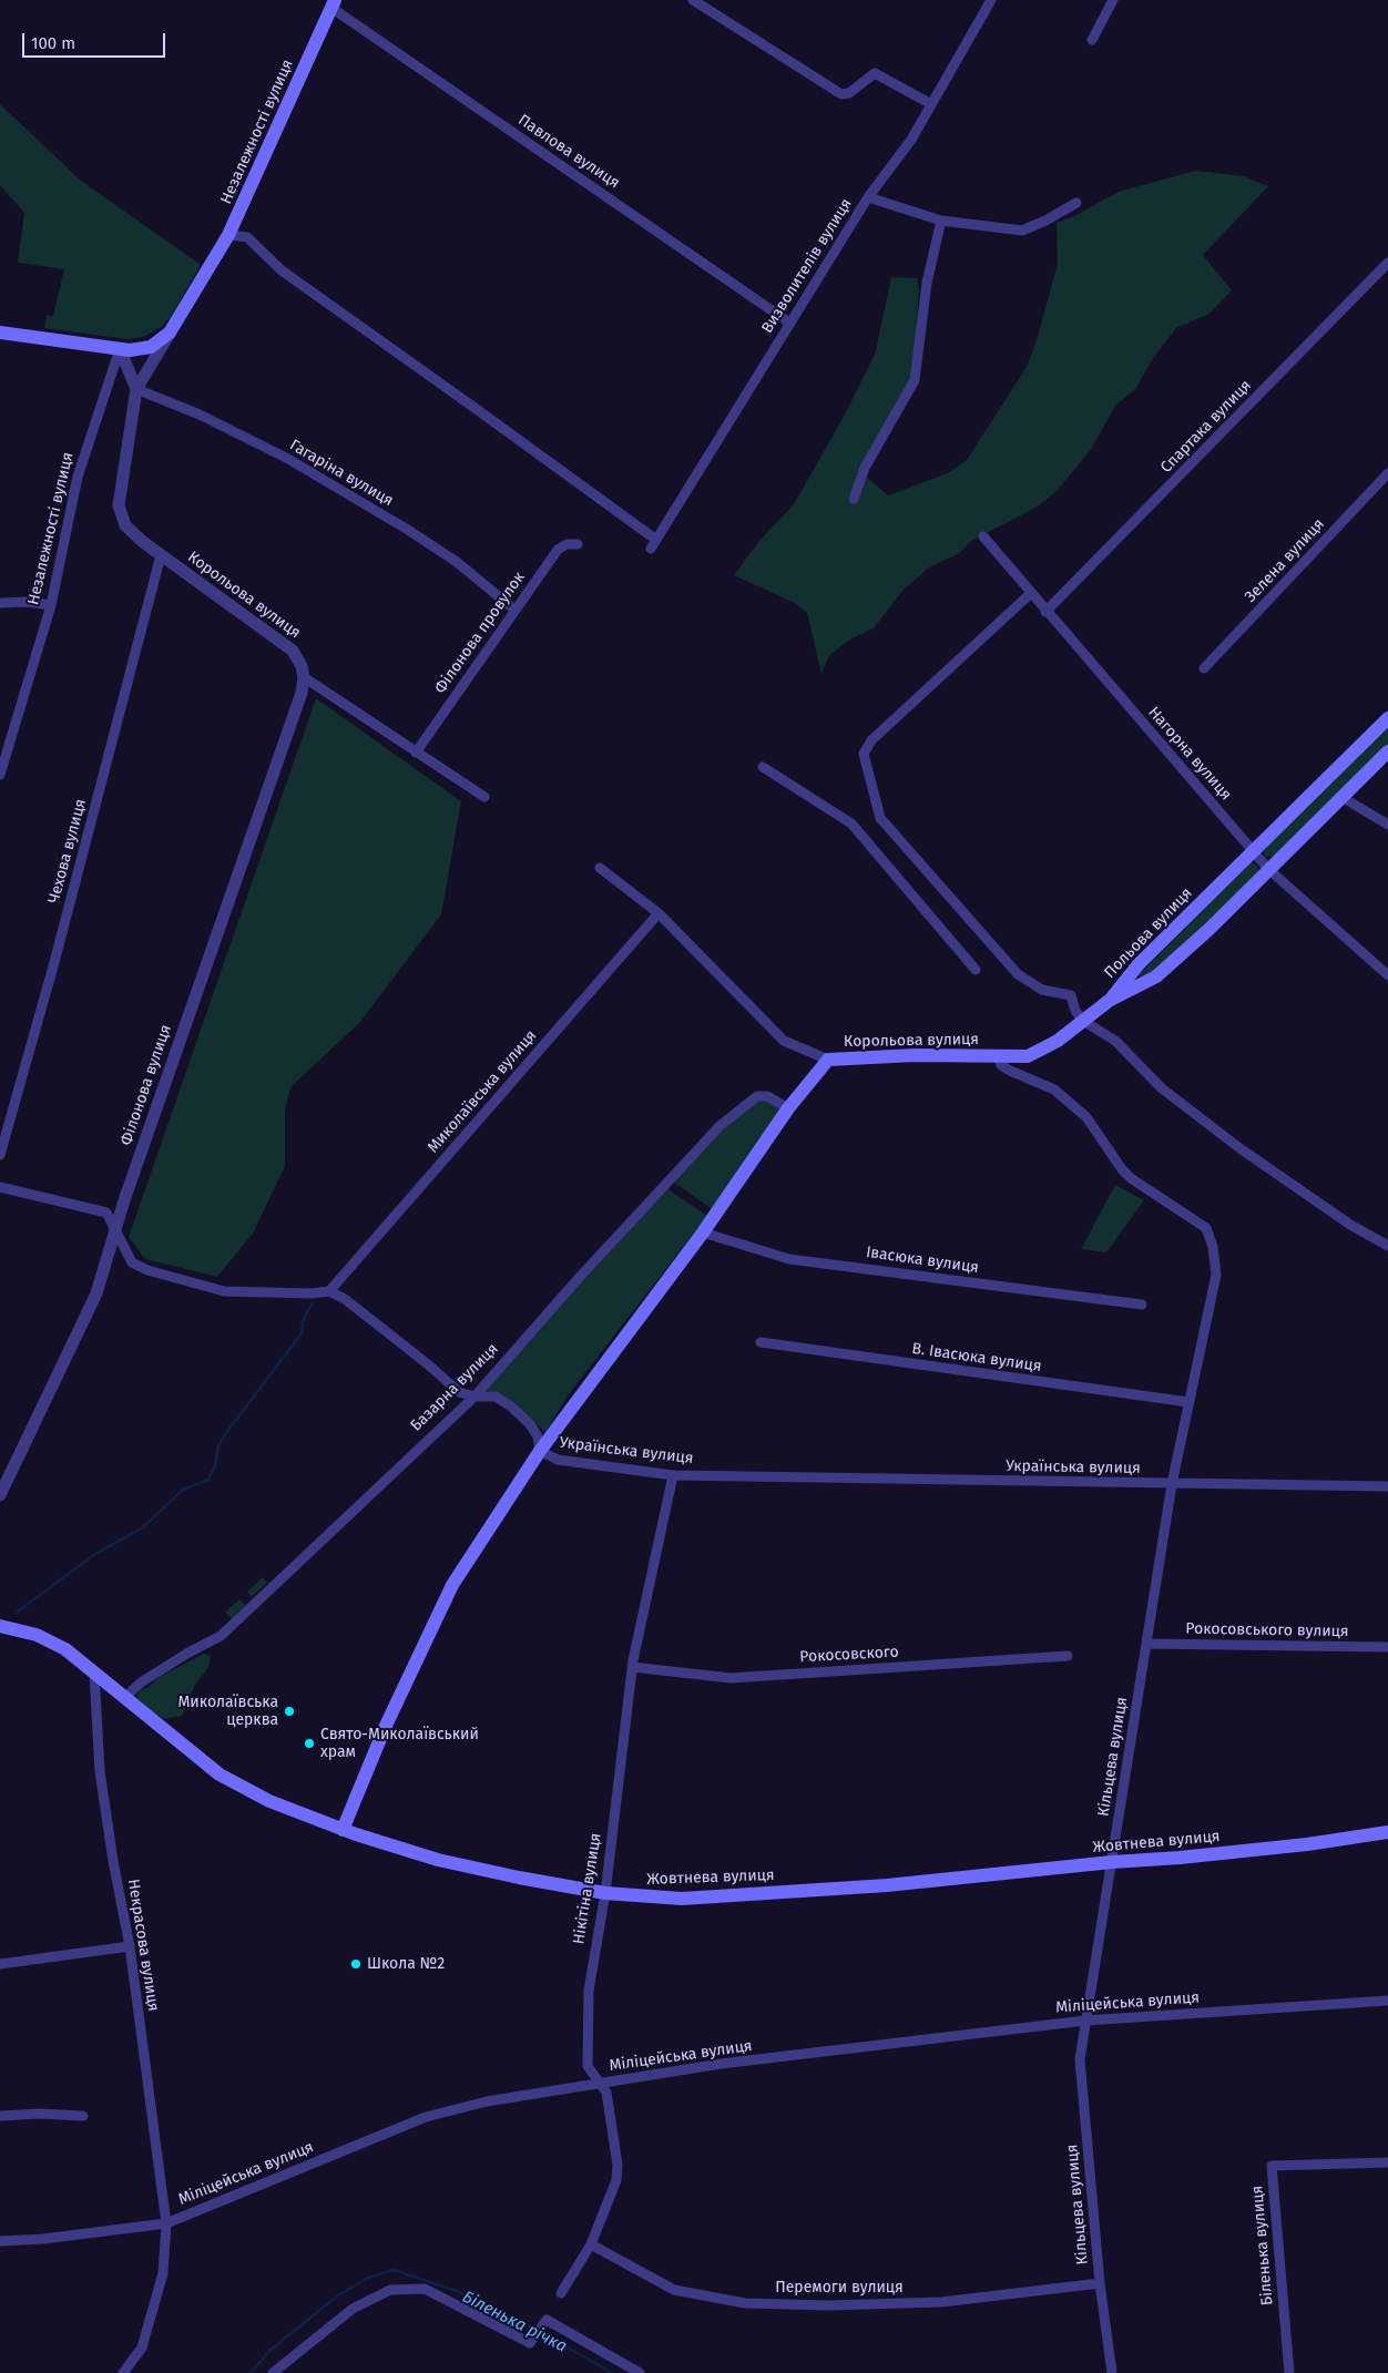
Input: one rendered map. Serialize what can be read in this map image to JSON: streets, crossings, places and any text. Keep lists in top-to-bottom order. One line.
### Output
{"streets":{"main road":["Незалежності вулиця","Корольова вулиця","Польова вулиця","Жовтнева вулиця"],"street":["Павлова вулиця","Визволителів вулиця","Спартака вулиця","Гагаріна вулиця","Зелена вулиця","Філонова провулок","Нагорна вулиця","Чехова вулиця","Філонова вулиця","Миколаївська вулиця","Івасюка вулиця","В. Івасюка вулиця","Базарна вулиця","Українська вулиця","Рокосовського вулиця","Рокосовского","Кільцева вулиця","Нікітіна вулиця","Некрасова вулиця","Міліцейська вулиця","Біленька вулиця","Перемоги вулиця"]},"crossings":[["Незалежності вулиця","Павлова вулиця"],["Незалежності вулиця","Визволителів вулиця"],["Павлова вулиця","Визволителів вулиця"],["Спартака вулиця","Нагорна вулиця"],["Гагаріна вулиця","Корольова вулиця"],["Гагаріна вулиця","Філонова провулок"],["Корольова вулиця","Чехова вулиця"],["Корольова вулиця","Філонова вулиця"],["Корольова вулиця","Миколаївська вулиця"],["Корольова вулиця","Кільцева вулиця"],["Нагорна вулиця","Польова вулиця"],["Миколаївська вулиця","Українська вулиця"],["В. Івасюка вулиця","Кільцева вулиця"],["Базарна вулиця","Українська вулиця"],["Базарна вулиця","Жовтнева вулиця"],["Українська вулиця","Кільцева вулиця"],["Українська вулиця","Нікітіна вулиця"],["Рокосовського вулиця","Кільцева вулиця"],["Рокосовского","Нікітіна вулиця"],["Кільцева вулиця","Жовтнева вулиця"],["Кільцева вулиця","Міліцейська вулиця"],["Кільцева вулиця","Перемоги вулиця"],["Жовтнева вулиця","Нікітіна вулиця"],["Жовтнева вулиця","Некрасова вулиця"],["Нікітіна вулиця","Міліцейська вулиця"],["Нікітіна вулиця","Перемоги вулиця"],["Некрасова вулиця","Міліцейська вулиця"]],"water":["Біленька річка"],"places":["Миколаївська церква","Свято-Миколаївський храм","Школа №2"],"scale_bar":"100 m"}
